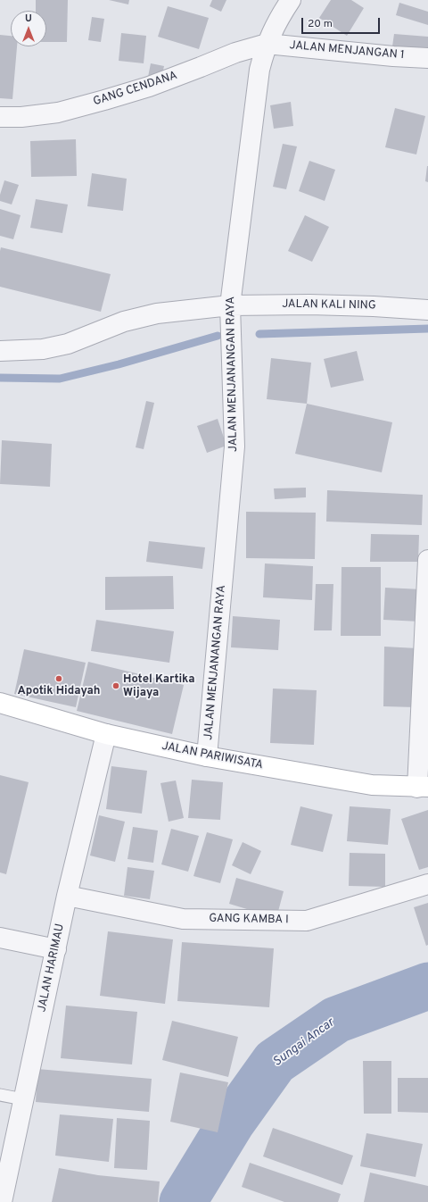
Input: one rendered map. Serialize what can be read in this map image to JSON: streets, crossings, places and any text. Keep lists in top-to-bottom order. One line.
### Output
{"streets":{"street":["JALAN MENJANGAN 1","GANG CENDANA","JALAN KALI NING","JALAN MENJANANGAN RAYA","JALAN PARIWISATA","GANG KAMBA I","JALAN HARIMAU"]},"crossings":[["JALAN MENJANGAN 1","GANG CENDANA"],["JALAN MENJANGAN 1","JALAN MENJANANGAN RAYA"],["GANG CENDANA","JALAN MENJANANGAN RAYA"],["JALAN KALI NING","JALAN MENJANANGAN RAYA"],["JALAN MENJANANGAN RAYA","JALAN PARIWISATA"],["JALAN PARIWISATA","JALAN HARIMAU"],["GANG KAMBA I","JALAN HARIMAU"]],"water":["Sungai Ancar"],"places":["Apotik Hidayah","Hotel Kartika Wijaya"],"scale_bar":"20 m","north":"top"}
